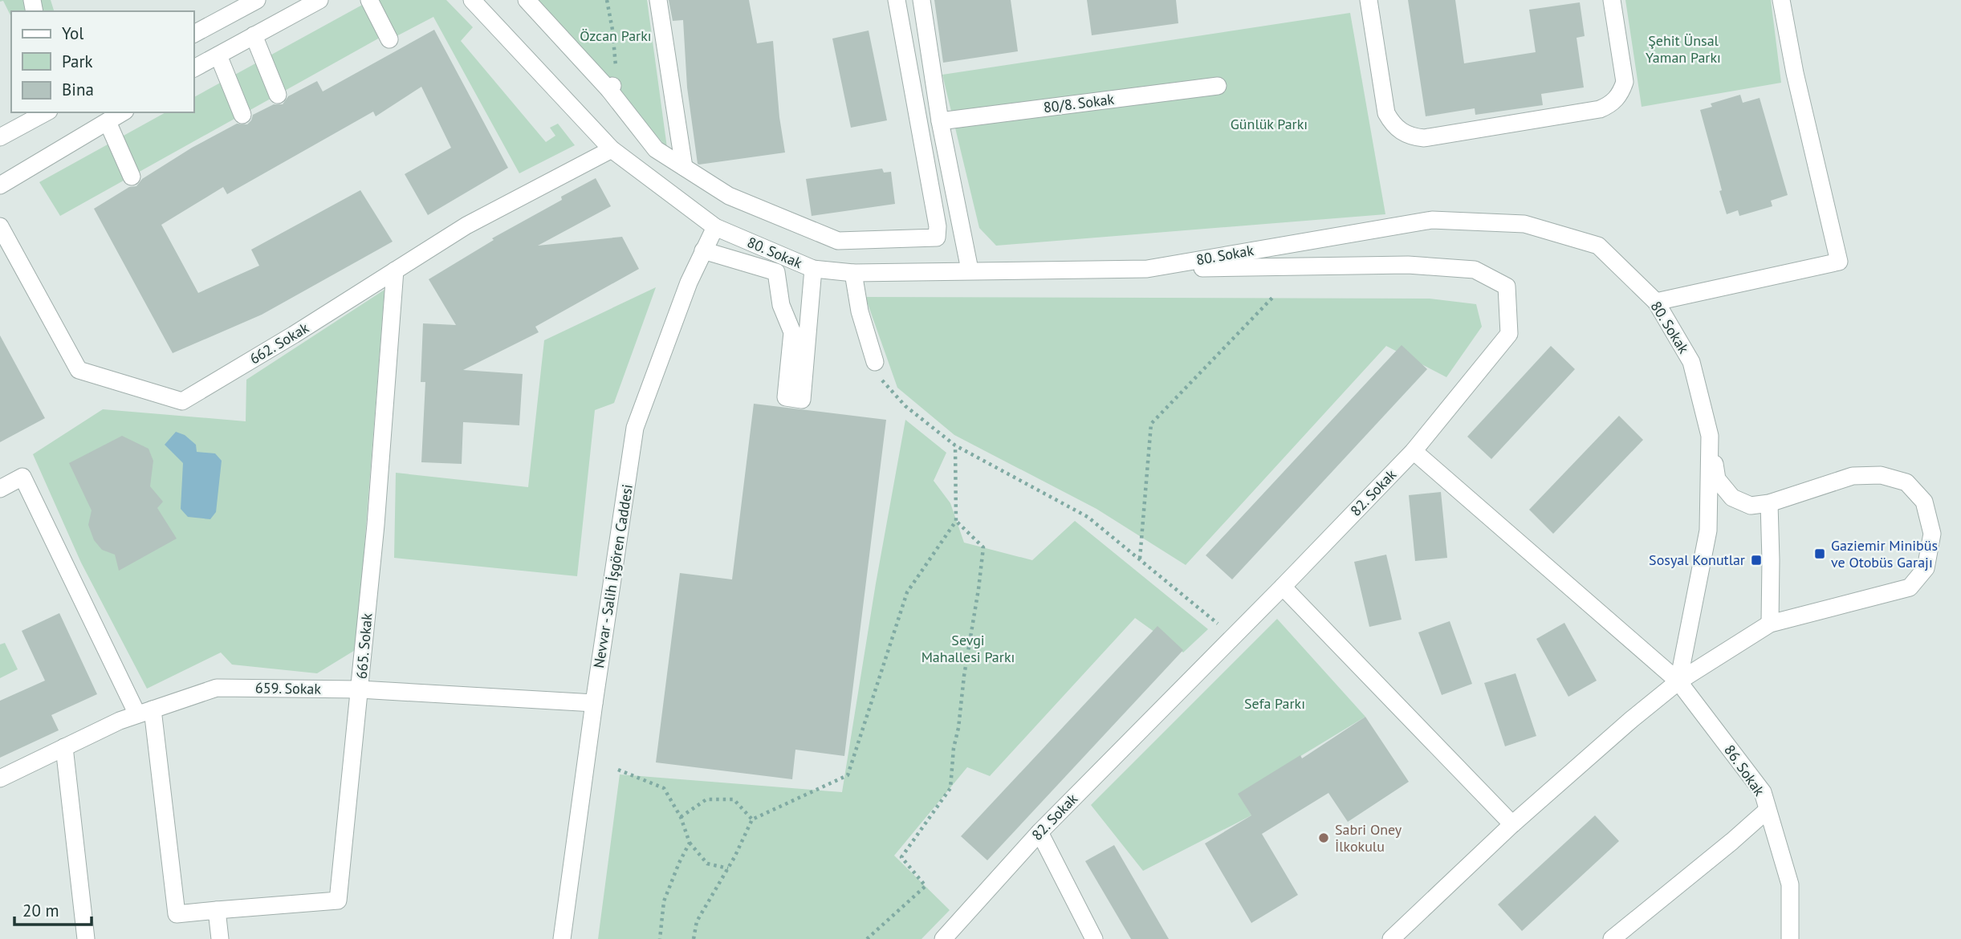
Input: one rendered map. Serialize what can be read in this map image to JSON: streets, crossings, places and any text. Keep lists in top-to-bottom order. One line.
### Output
{"streets":{"street":["80/8. Sokak","80. Sokak","662. Sokak","82. Sokak","Nevvar - Salih İşgören Caddesi","665. Sokak","659. Sokak","86. Sokak"]},"crossings":[["80. Sokak","662. Sokak"],["80. Sokak","82. Sokak"],["80. Sokak","Nevvar - Salih İşgören Caddesi"],["80. Sokak","86. Sokak"],["662. Sokak","665. Sokak"],["82. Sokak","86. Sokak"],["Nevvar - Salih İşgören Caddesi","659. Sokak"],["665. Sokak","659. Sokak"]],"parks":["Özcan Parkı","Şehit Ünsal Yaman Parkı","Günlük Parkı","Sevgi Mahallesi Parkı","Sefa Parkı"],"places":{"transit":["Gaziemir Minibüs ve Otobüs Garajı","Sosyal Konutlar"],"other":["Sabri Oney İlkokulu"]},"legend":["Yol","Park","Bina"],"scale_bar":"20 m"}
